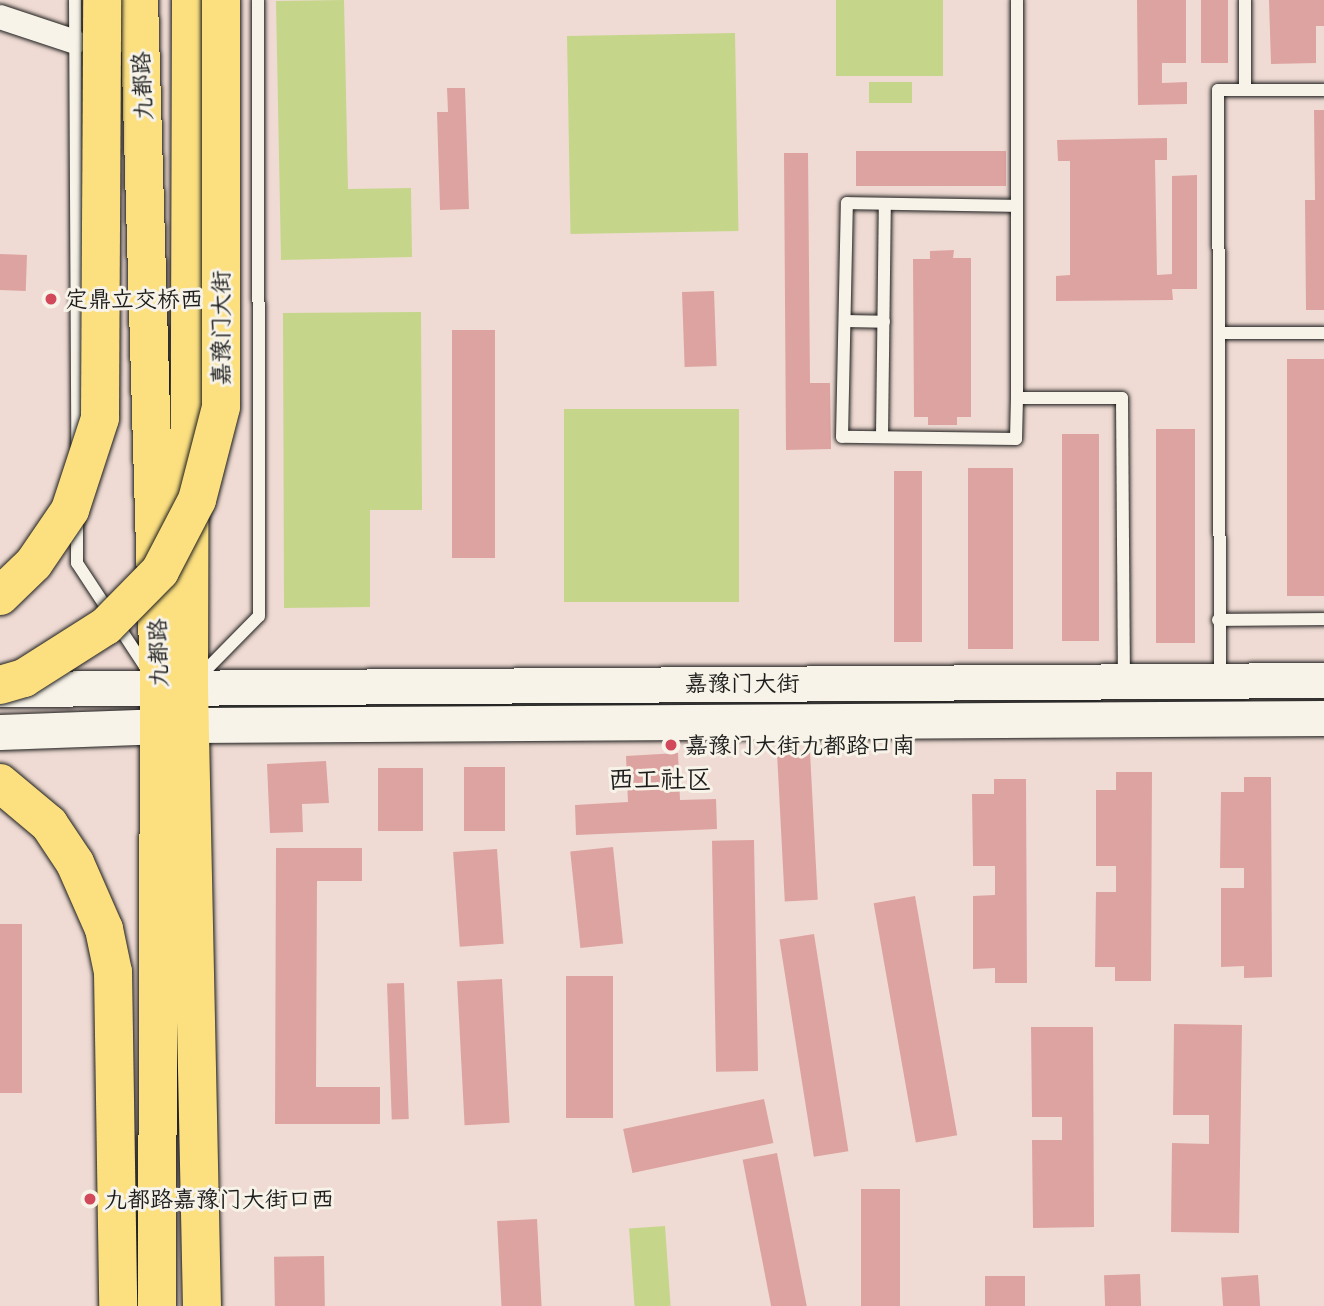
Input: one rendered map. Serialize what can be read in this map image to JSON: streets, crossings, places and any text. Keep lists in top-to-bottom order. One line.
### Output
{"streets":{"main road":["九都路","嘉豫门大街"]},"crossings":[["九都路","嘉豫门大街"]],"districts":["西工社区"],"places":["定鼎立交桥西","嘉豫门大街九都路口南","九都路嘉豫门大街口西"]}
